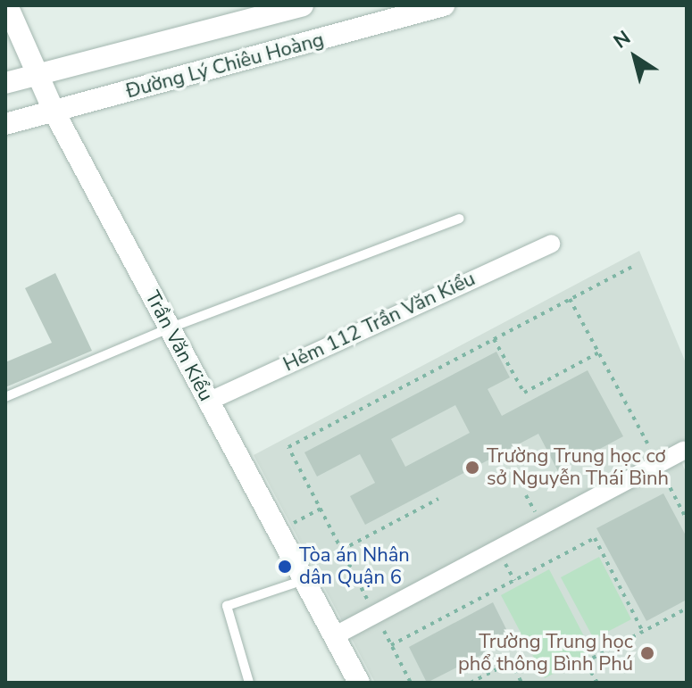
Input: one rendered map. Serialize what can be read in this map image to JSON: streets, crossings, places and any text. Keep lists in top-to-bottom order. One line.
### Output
{"streets":{"street":["Đường Lý Chiêu Hoàng","Hẻm 112 Trần Văn Kiểu","Trần Văn Kiểu"]},"crossings":[["Đường Lý Chiêu Hoàng","Trần Văn Kiểu"],["Hẻm 112 Trần Văn Kiểu","Trần Văn Kiểu"]],"places":["Trường Trung học cơ sở Nguyễn Thái Bình","Tòa án Nhân dân Quận 6","Trường Trung học phổ thông Bình Phú"],"north":"top left"}
